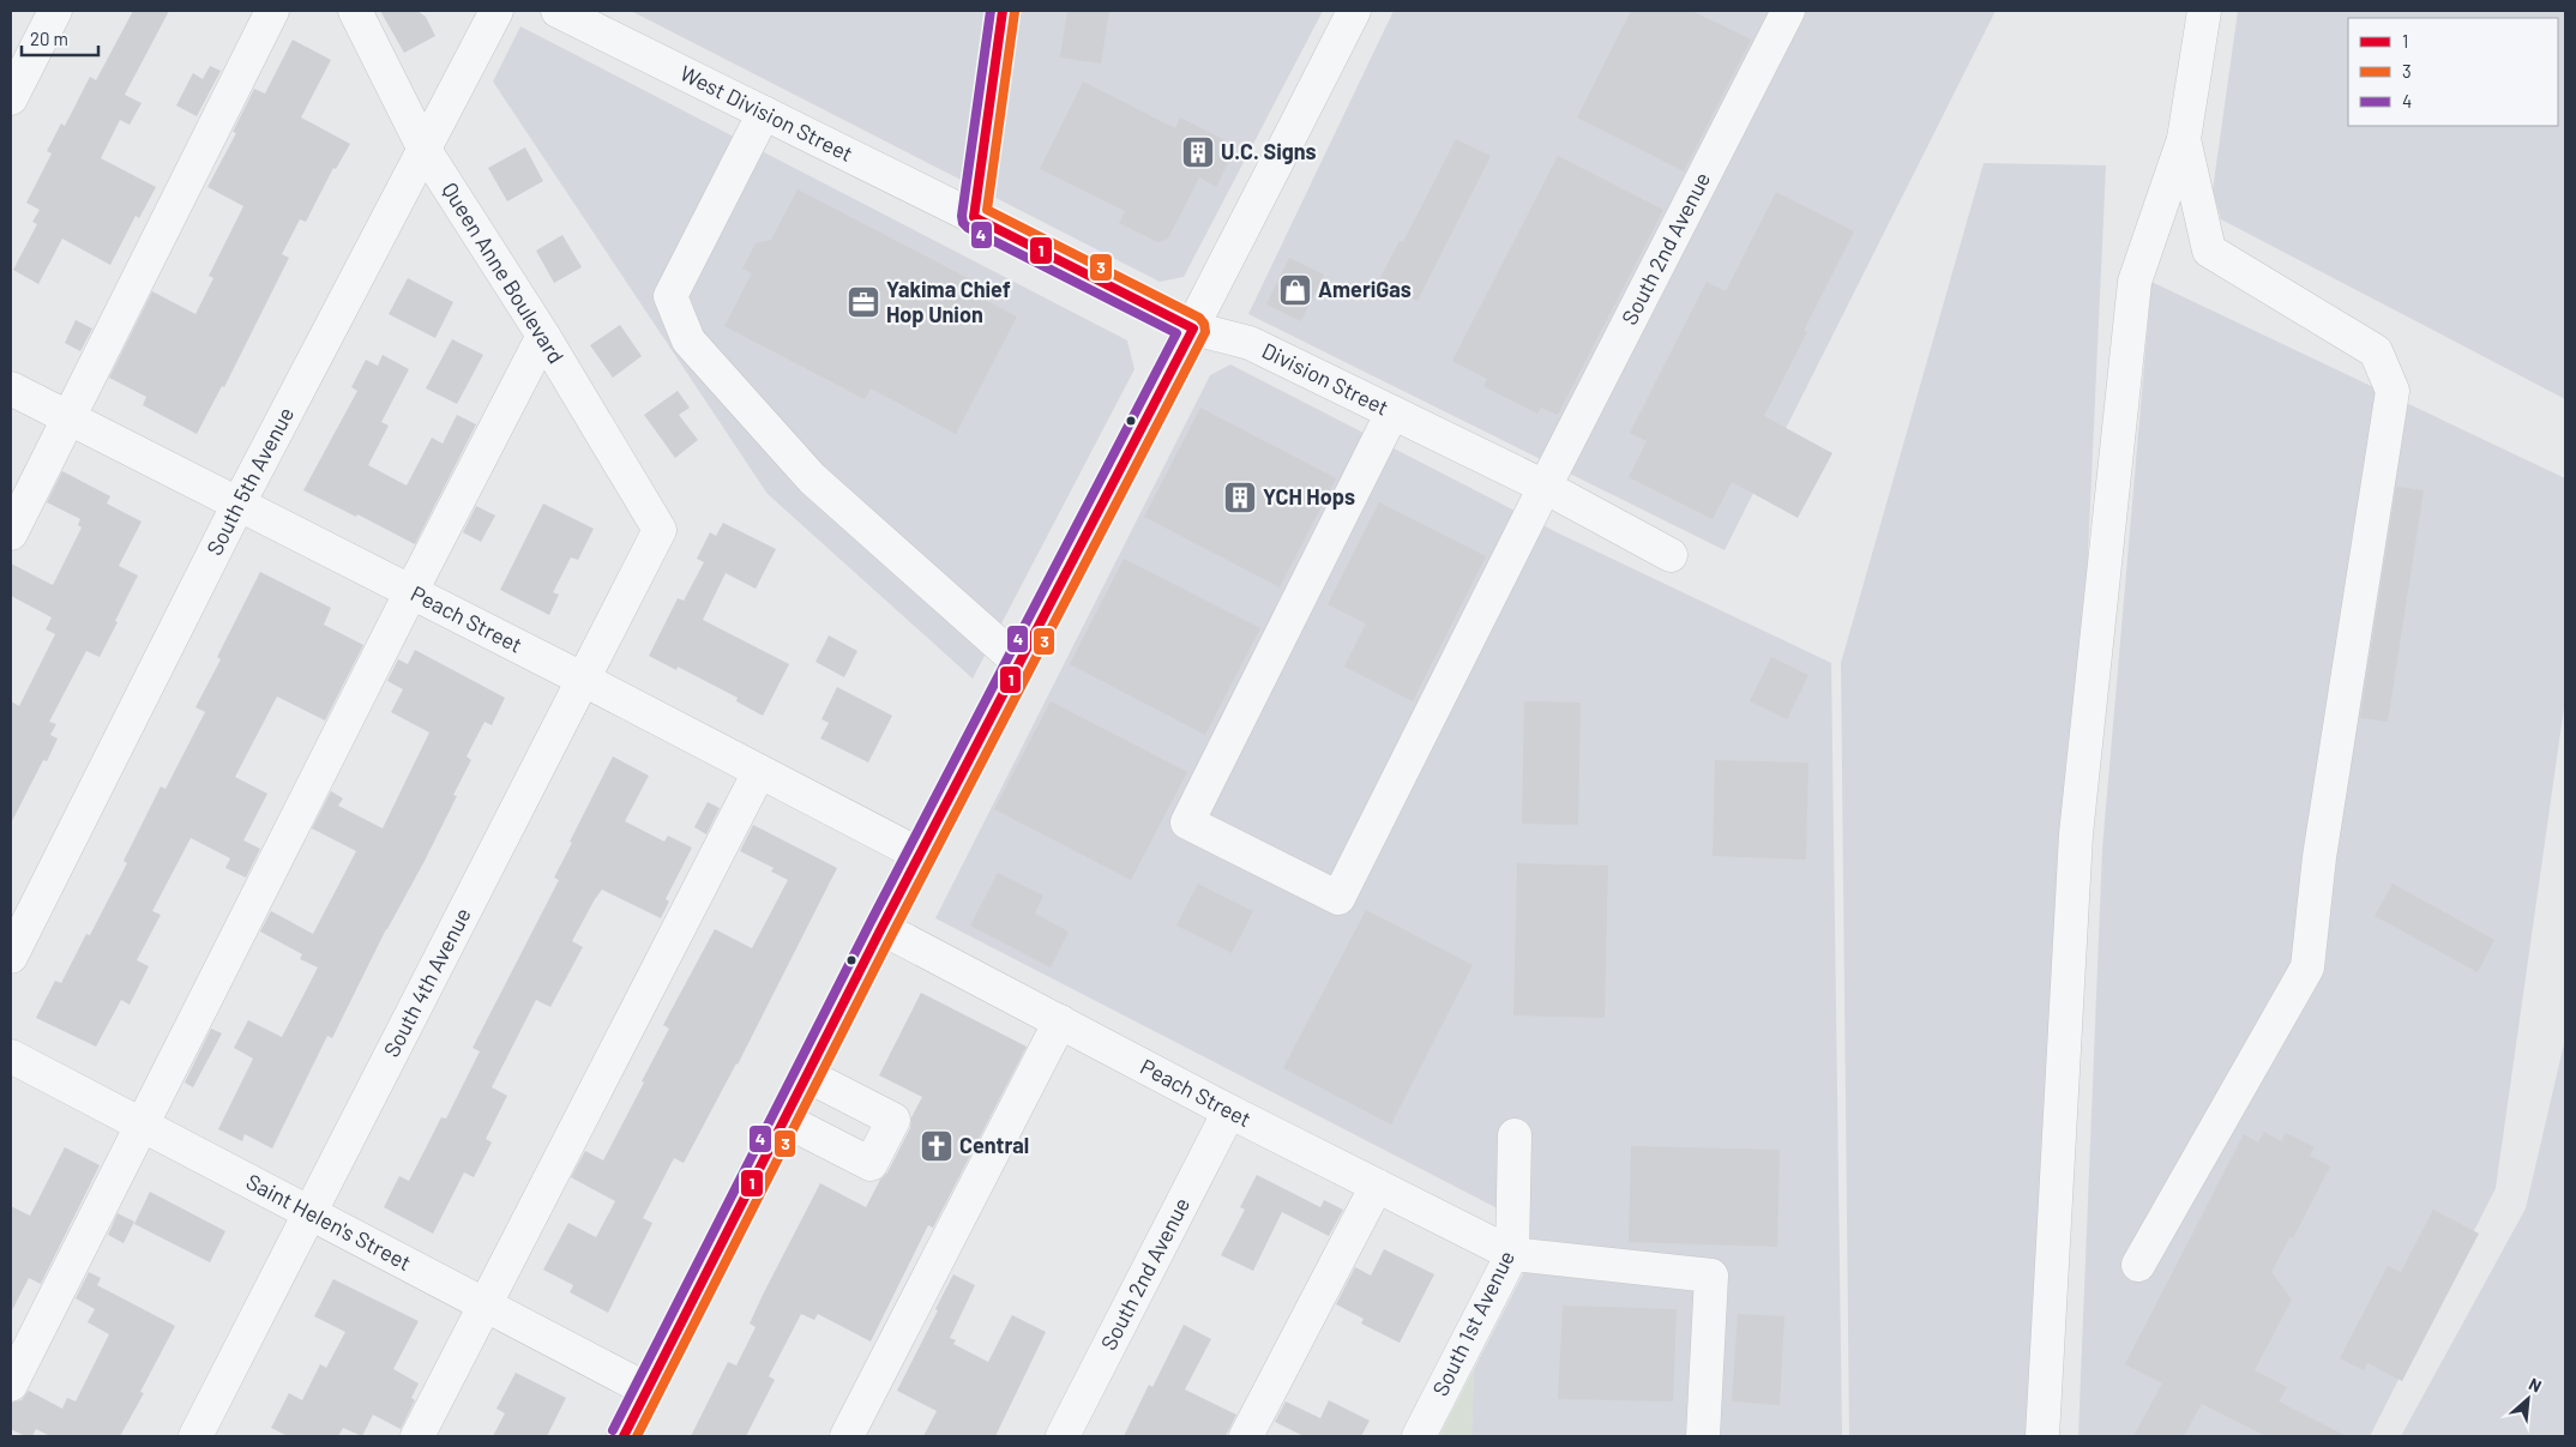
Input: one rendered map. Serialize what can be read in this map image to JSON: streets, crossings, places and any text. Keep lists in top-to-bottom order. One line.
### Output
{"streets":{"street":["West Division Street","South 2nd Avenue","Queen Anne Boulevard","Division Street","South 5th Avenue","Peach Street","South 4th Avenue","Saint Helen's Street","South 1st Avenue"]},"crossings":[["West Division Street","Division Street"],["South 2nd Avenue","Division Street"],["South 2nd Avenue","Peach Street"],["Queen Anne Boulevard","South 5th Avenue"],["Queen Anne Boulevard","South 4th Avenue"],["South 5th Avenue","Peach Street"],["Peach Street","South 4th Avenue"],["Peach Street","South 1st Avenue"],["South 4th Avenue","Saint Helen's Street"]],"places":{"building":["U.C. Signs","YCH Hops"],"shop":["AmeriGas"],"office":["Yakima Chief Hop Union"],"church":["Central"]},"lines":["transit line 1","transit line 4","transit line 3"],"legend":["1","3","4"],"scale_bar":"20 m","north":"top right"}
